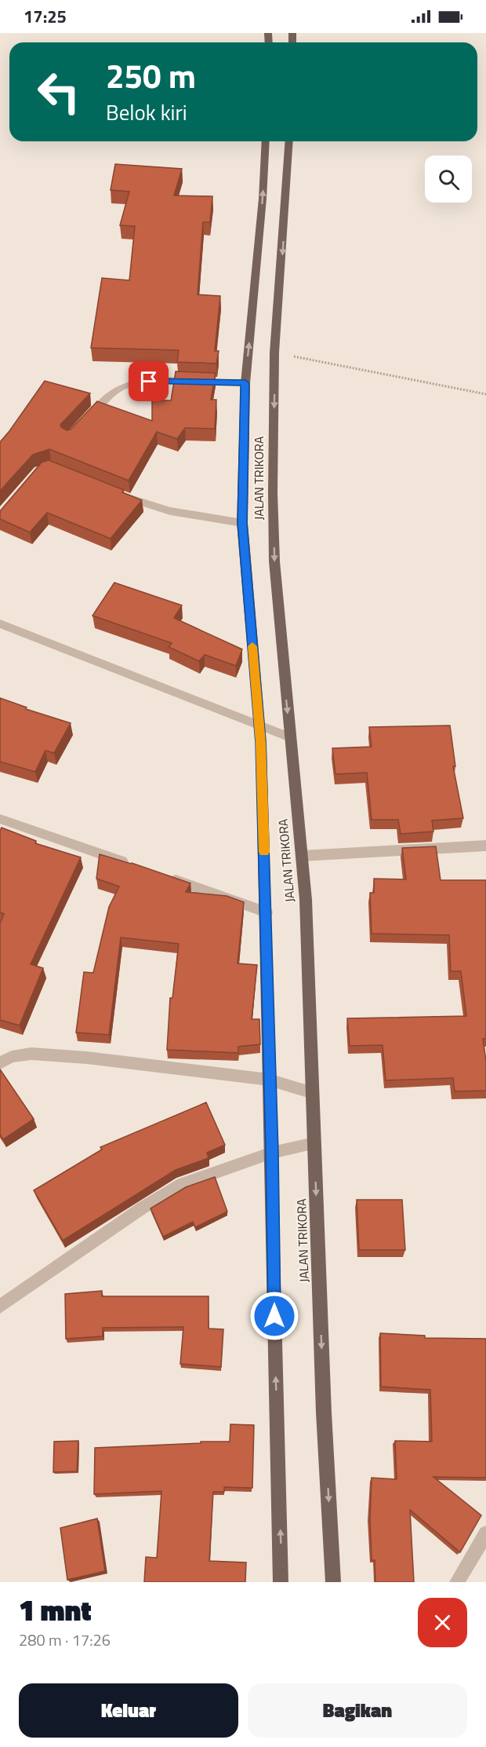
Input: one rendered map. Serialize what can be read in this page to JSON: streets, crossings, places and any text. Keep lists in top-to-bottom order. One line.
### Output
{"streets":{"main road":["JALAN TRIKORA"]},"page":{"status":"17:25","turn":["250 m","Belok kiri"],"heading":["1 mnt","280 m · 17:26"],"buttons":["Keluar","Bagikan"]}}
